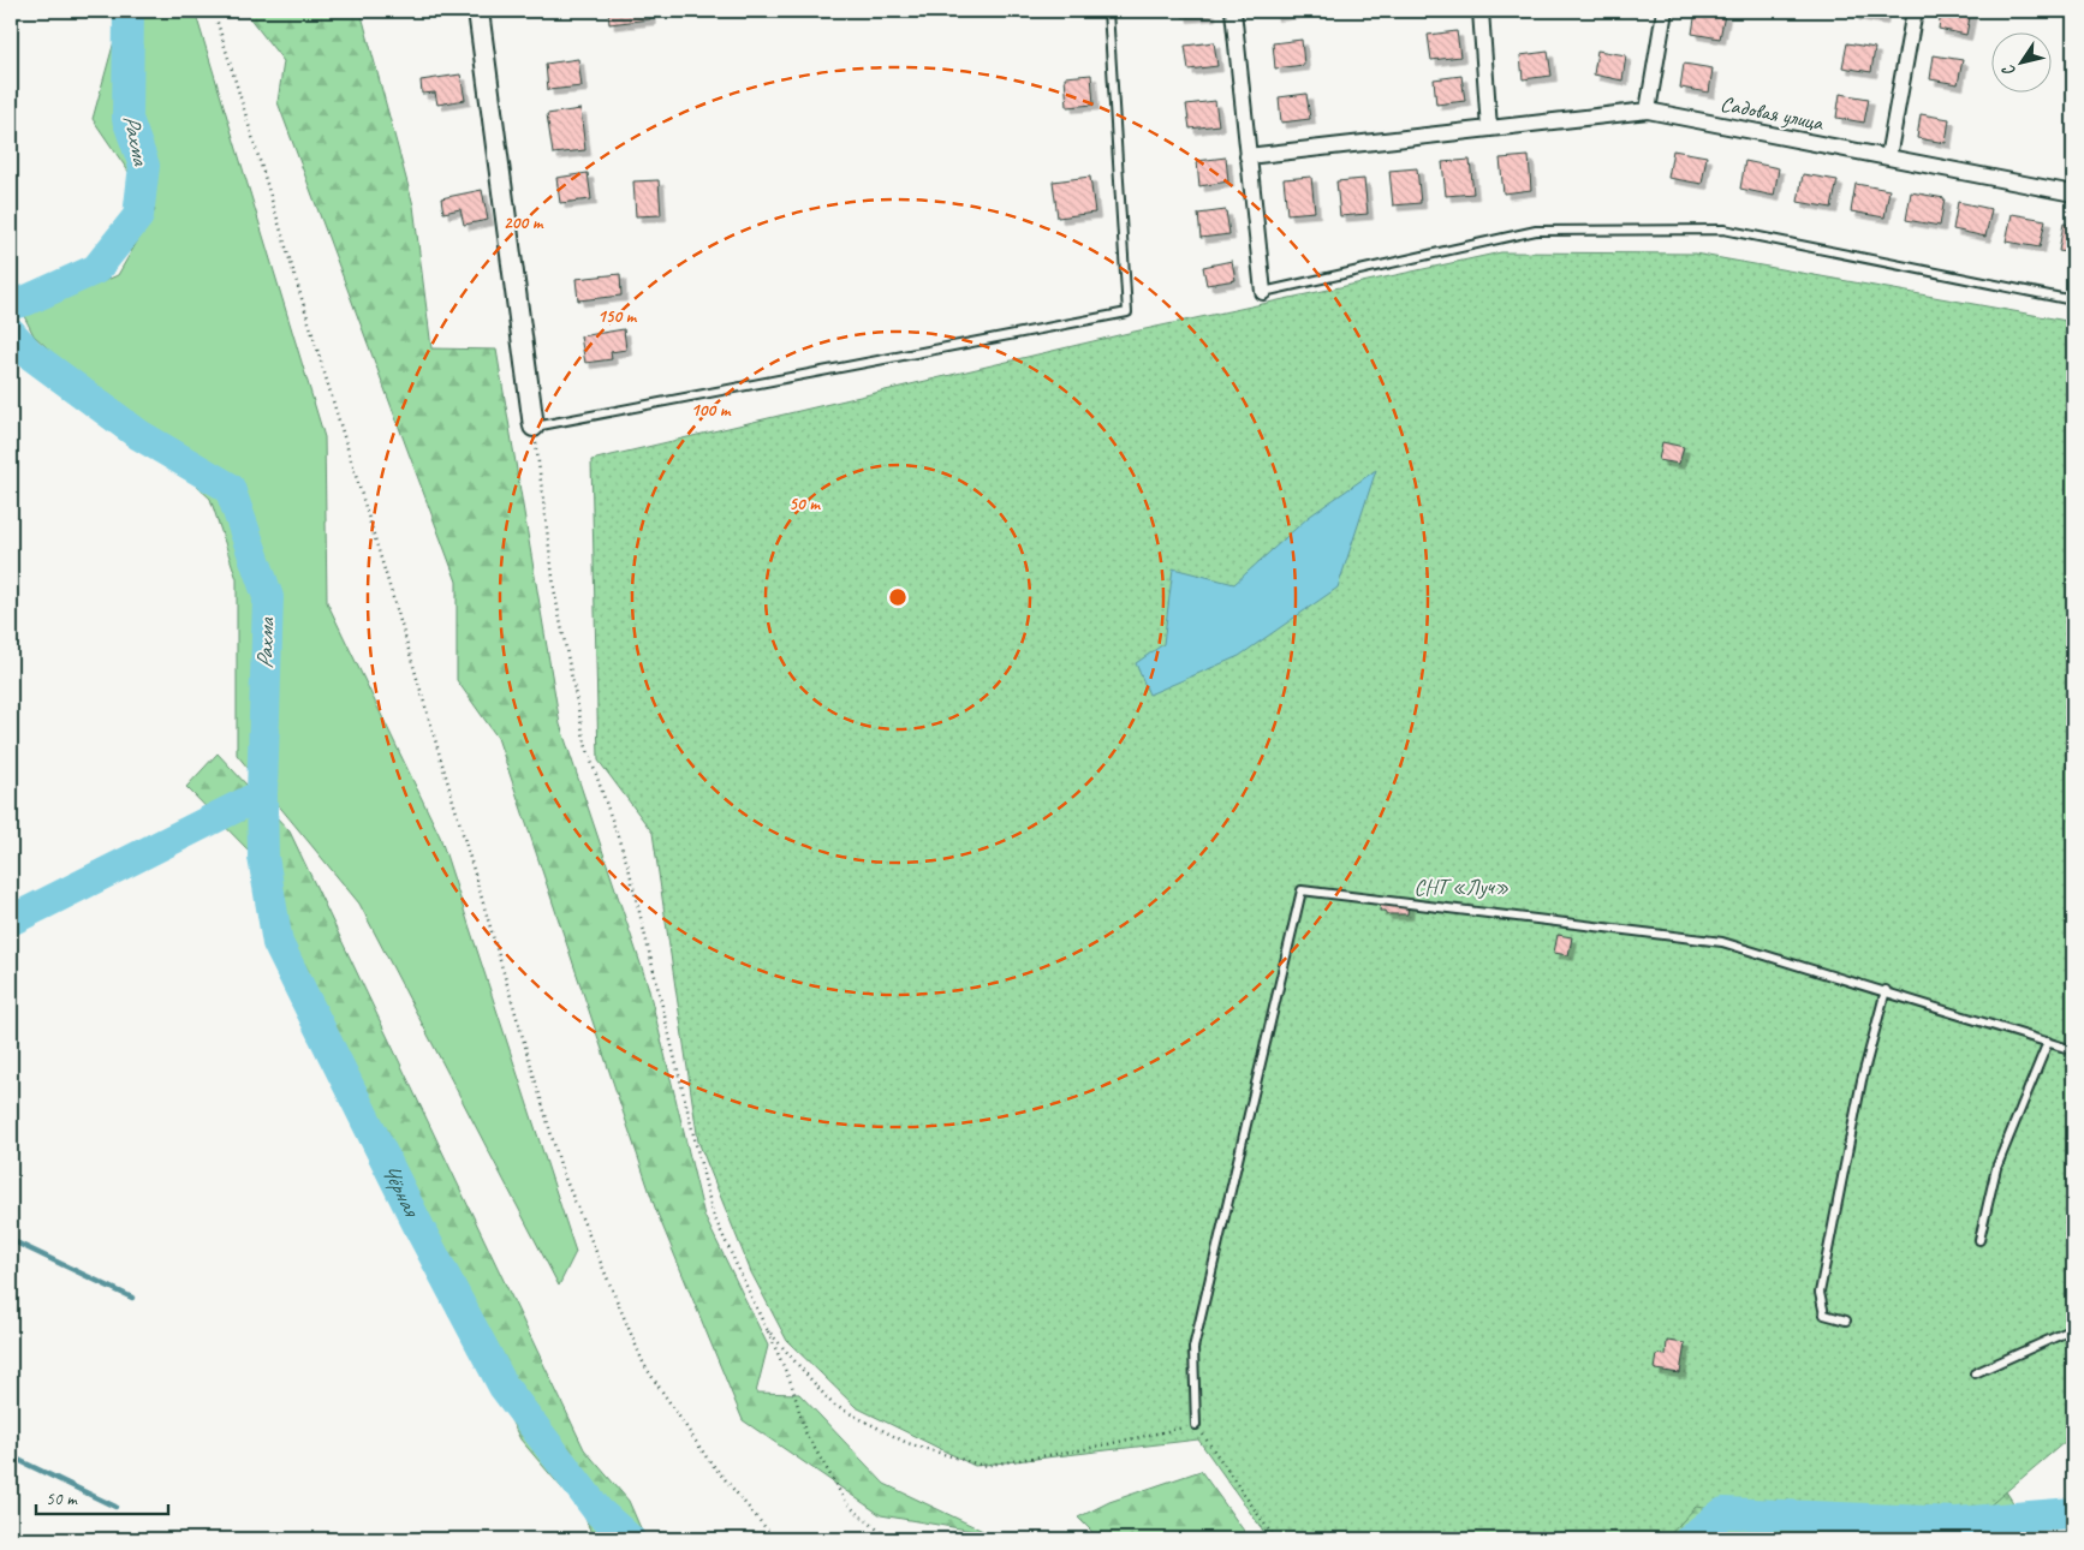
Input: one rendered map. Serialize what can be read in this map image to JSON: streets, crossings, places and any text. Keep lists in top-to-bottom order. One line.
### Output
{"streets":{"street":["Садовая улица"]},"water":["Рахма","Чёрная"],"parks":["СНТ «Луч»"],"scale_bar":"50 m","north":"bottom left","rings":["200 m","150 m","100 m","50 m"]}
